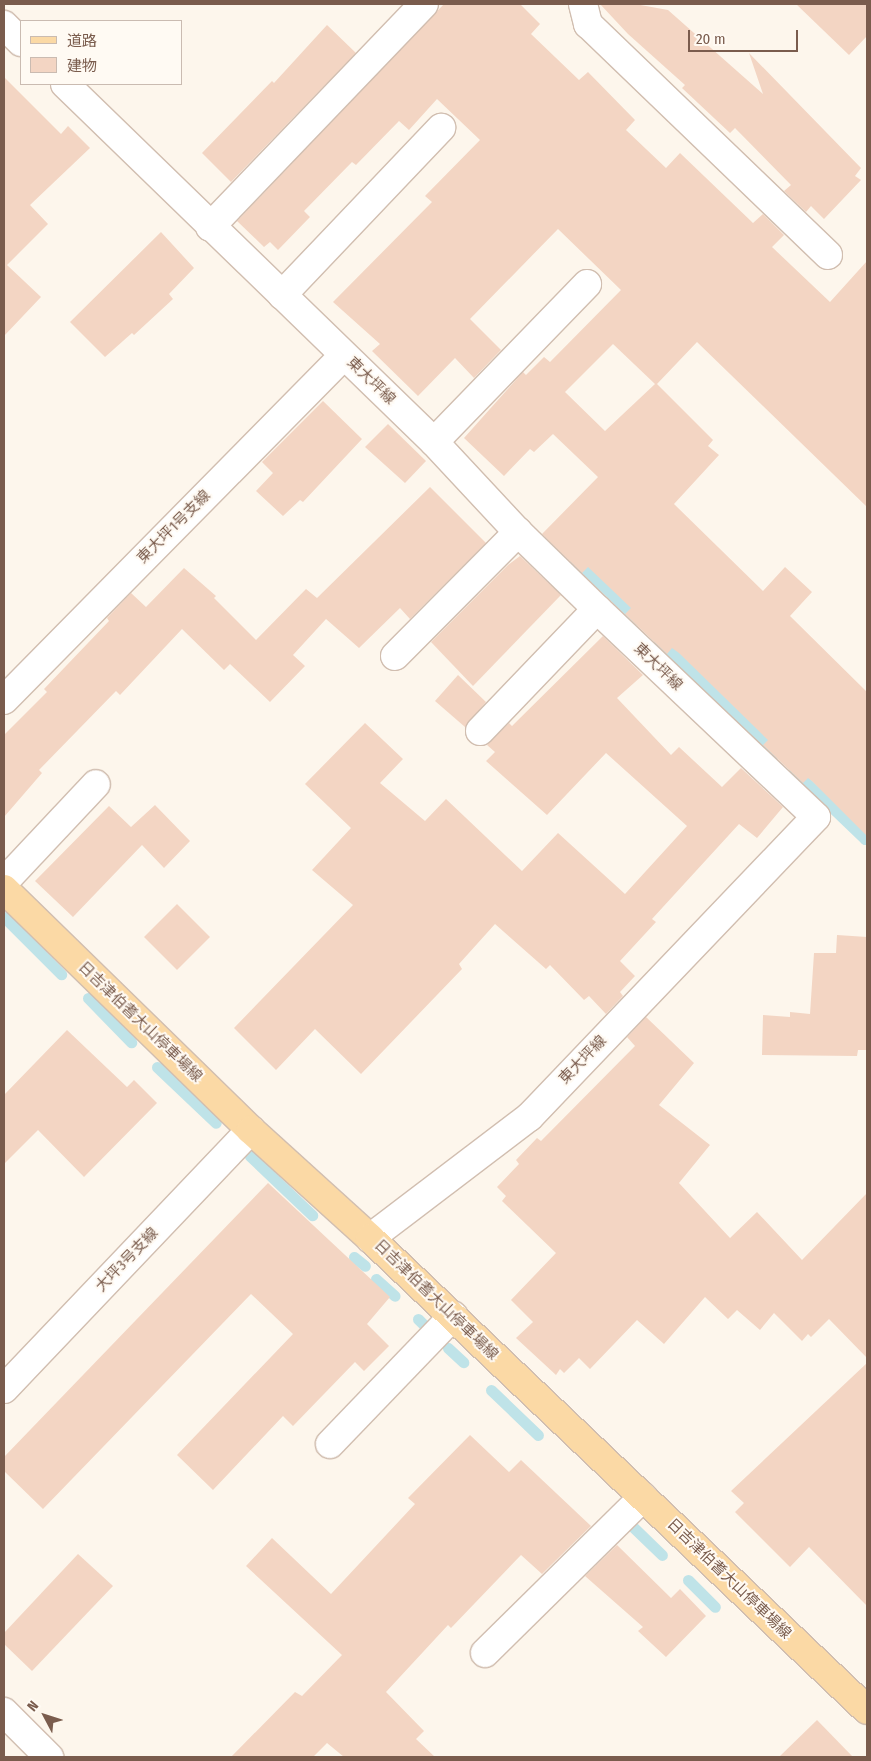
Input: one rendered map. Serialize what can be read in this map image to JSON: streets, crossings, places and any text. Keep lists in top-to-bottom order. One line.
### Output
{"streets":{"main road":["日吉津伯耆大山停車場線"],"street":["東大坪線","東大坪1号支線","大坪3号支線"]},"crossings":[["東大坪線","東大坪1号支線"],["東大坪線","日吉津伯耆大山停車場線"],["日吉津伯耆大山停車場線","大坪3号支線"]],"legend":["道路","建物"],"scale_bar":"20 m","north":"top left"}
